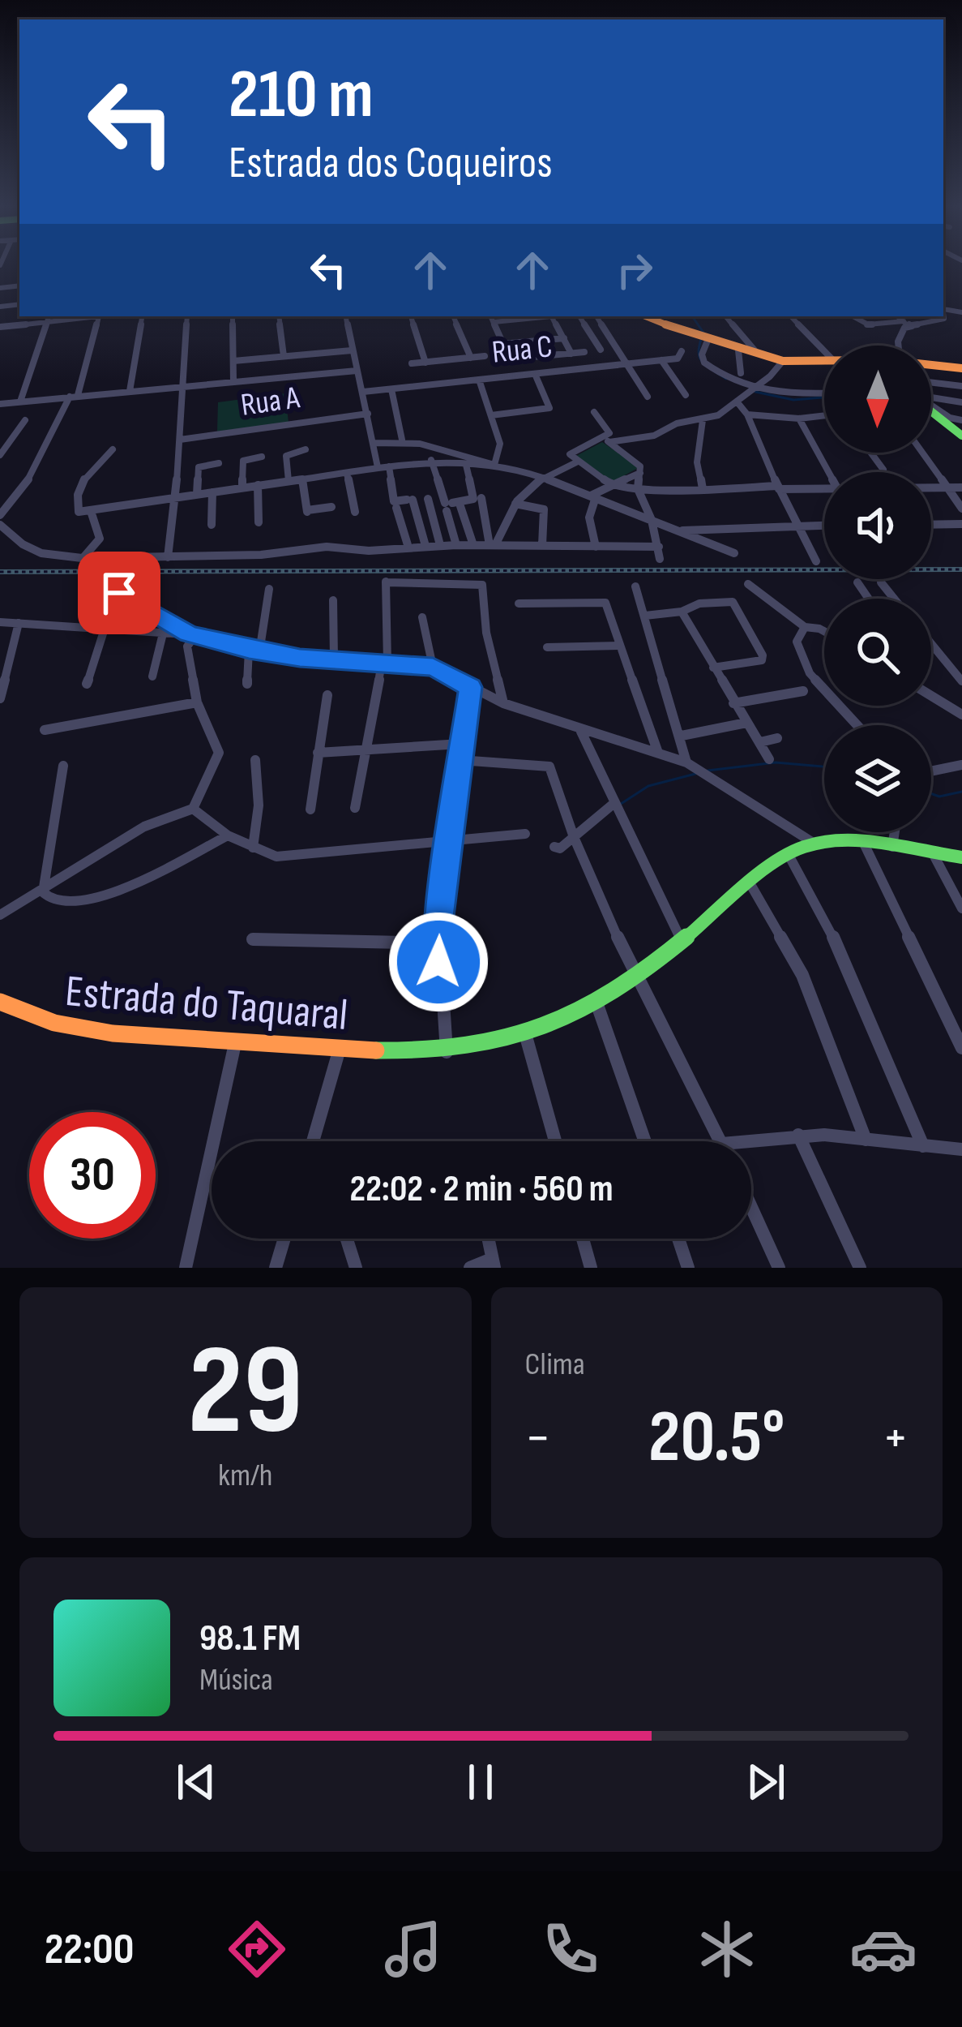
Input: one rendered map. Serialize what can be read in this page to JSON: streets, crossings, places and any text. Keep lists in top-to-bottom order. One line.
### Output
{"streets":{"main road":["Estrada do Taquaral"],"street":["Rua C","Rua A"]},"north":"bottom","page":{"turn":["210 m","Estrada dos Coqueiros"],"limit":"30","trip":"22:02 · 2 min · 560 m","tile":[["29","km/h"],"Clima"],"heat":["−","20.5°","+"],"song":["98.1 FM","Música"],"tabs":"22:00"}}
